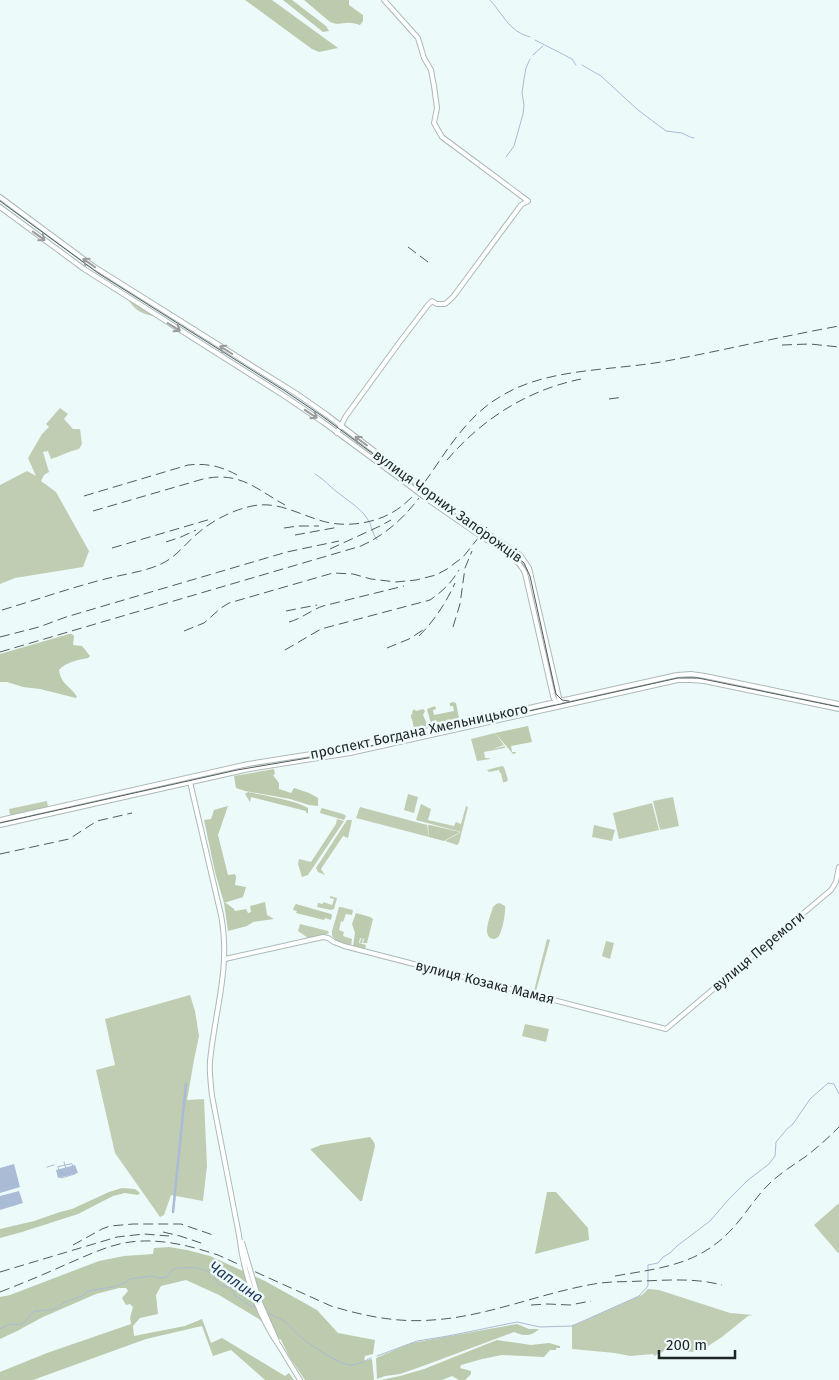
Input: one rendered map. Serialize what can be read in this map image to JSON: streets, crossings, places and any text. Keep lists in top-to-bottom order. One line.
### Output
{"streets":{"main road":["вулиця Чорних Запорожців","проспект Богдана Хмельницького","вулиця Перемоги","вулиця Козака Мамая"]},"crossings":[["вулиця Чорних Запорожців","проспект Богдана Хмельницького"],["вулиця Перемоги","вулиця Козака Мамая"]],"water":["Чаплина"],"scale_bar":"200 m"}
